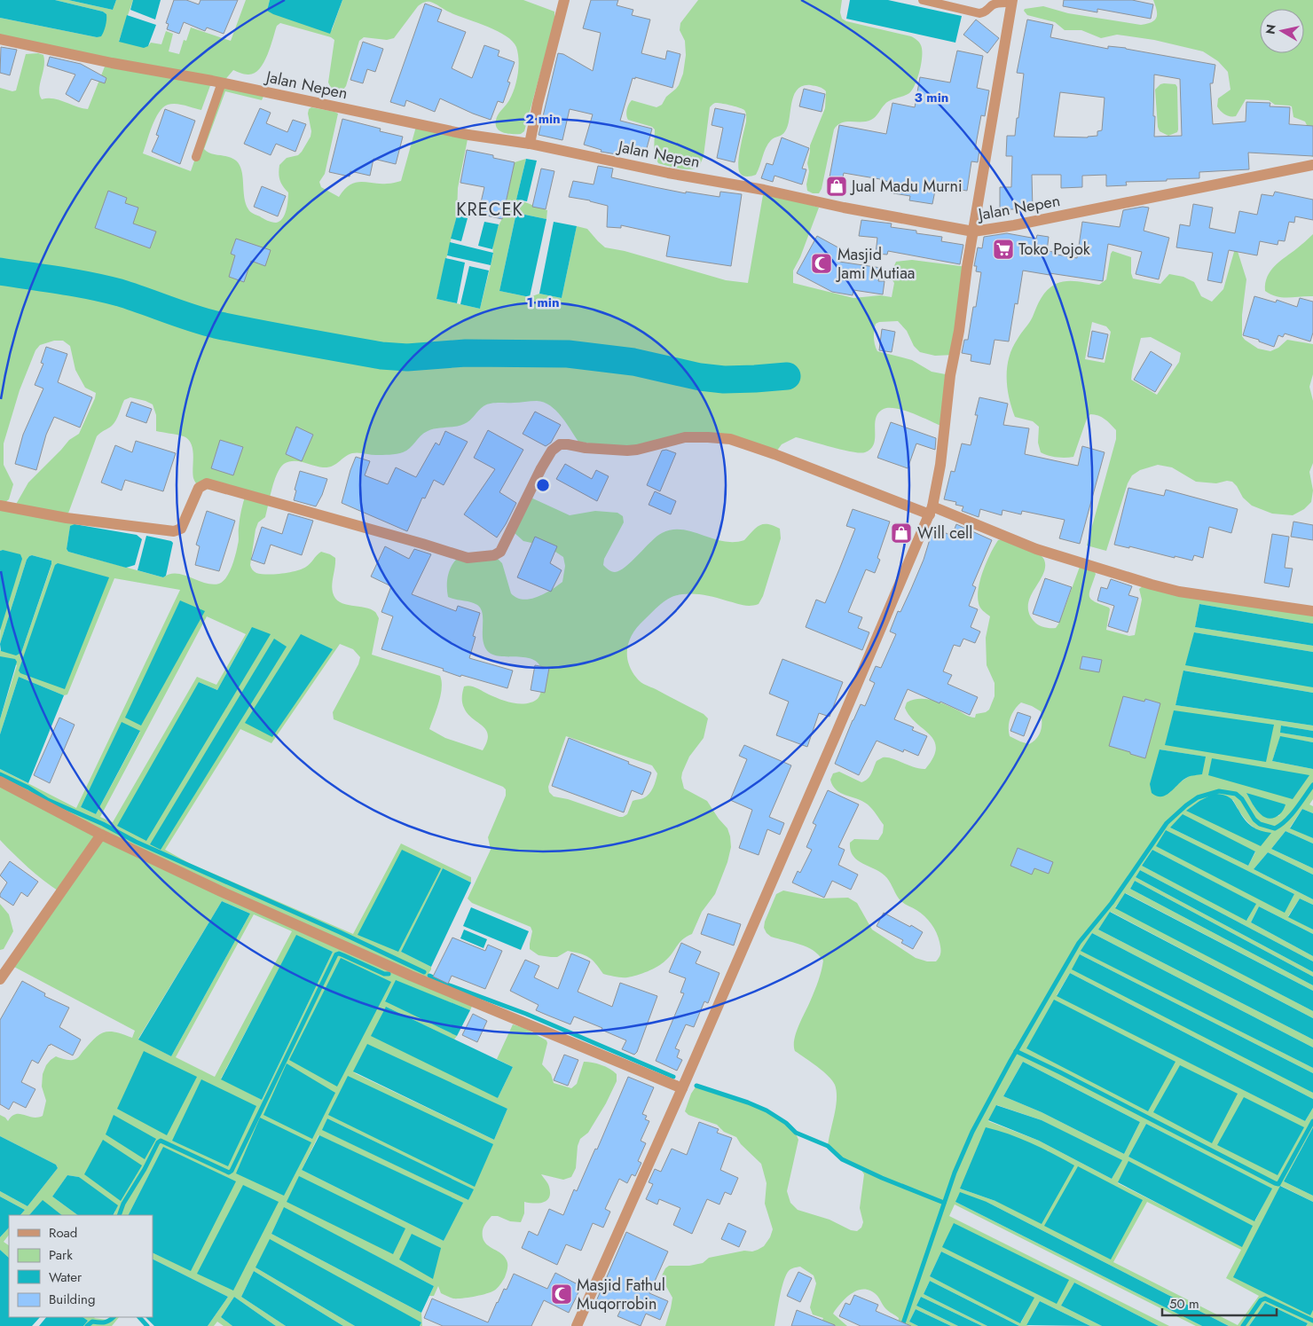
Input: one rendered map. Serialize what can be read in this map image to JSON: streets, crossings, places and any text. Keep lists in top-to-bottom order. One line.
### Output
{"streets":{"street":["Jalan Nepen"]},"districts":["KRECEK"],"places":{"shop":["Jual Madu Murni","Will cell"],"supermarket":["Toko Pojok"],"mosque":["Masjid Jami Mutiaa","Masjid Fathul Muqorrobin"]},"legend":["Road","Park","Water","Building"],"scale_bar":"50 m","north":"left","rings":["3 min","2 min","1 min"]}
